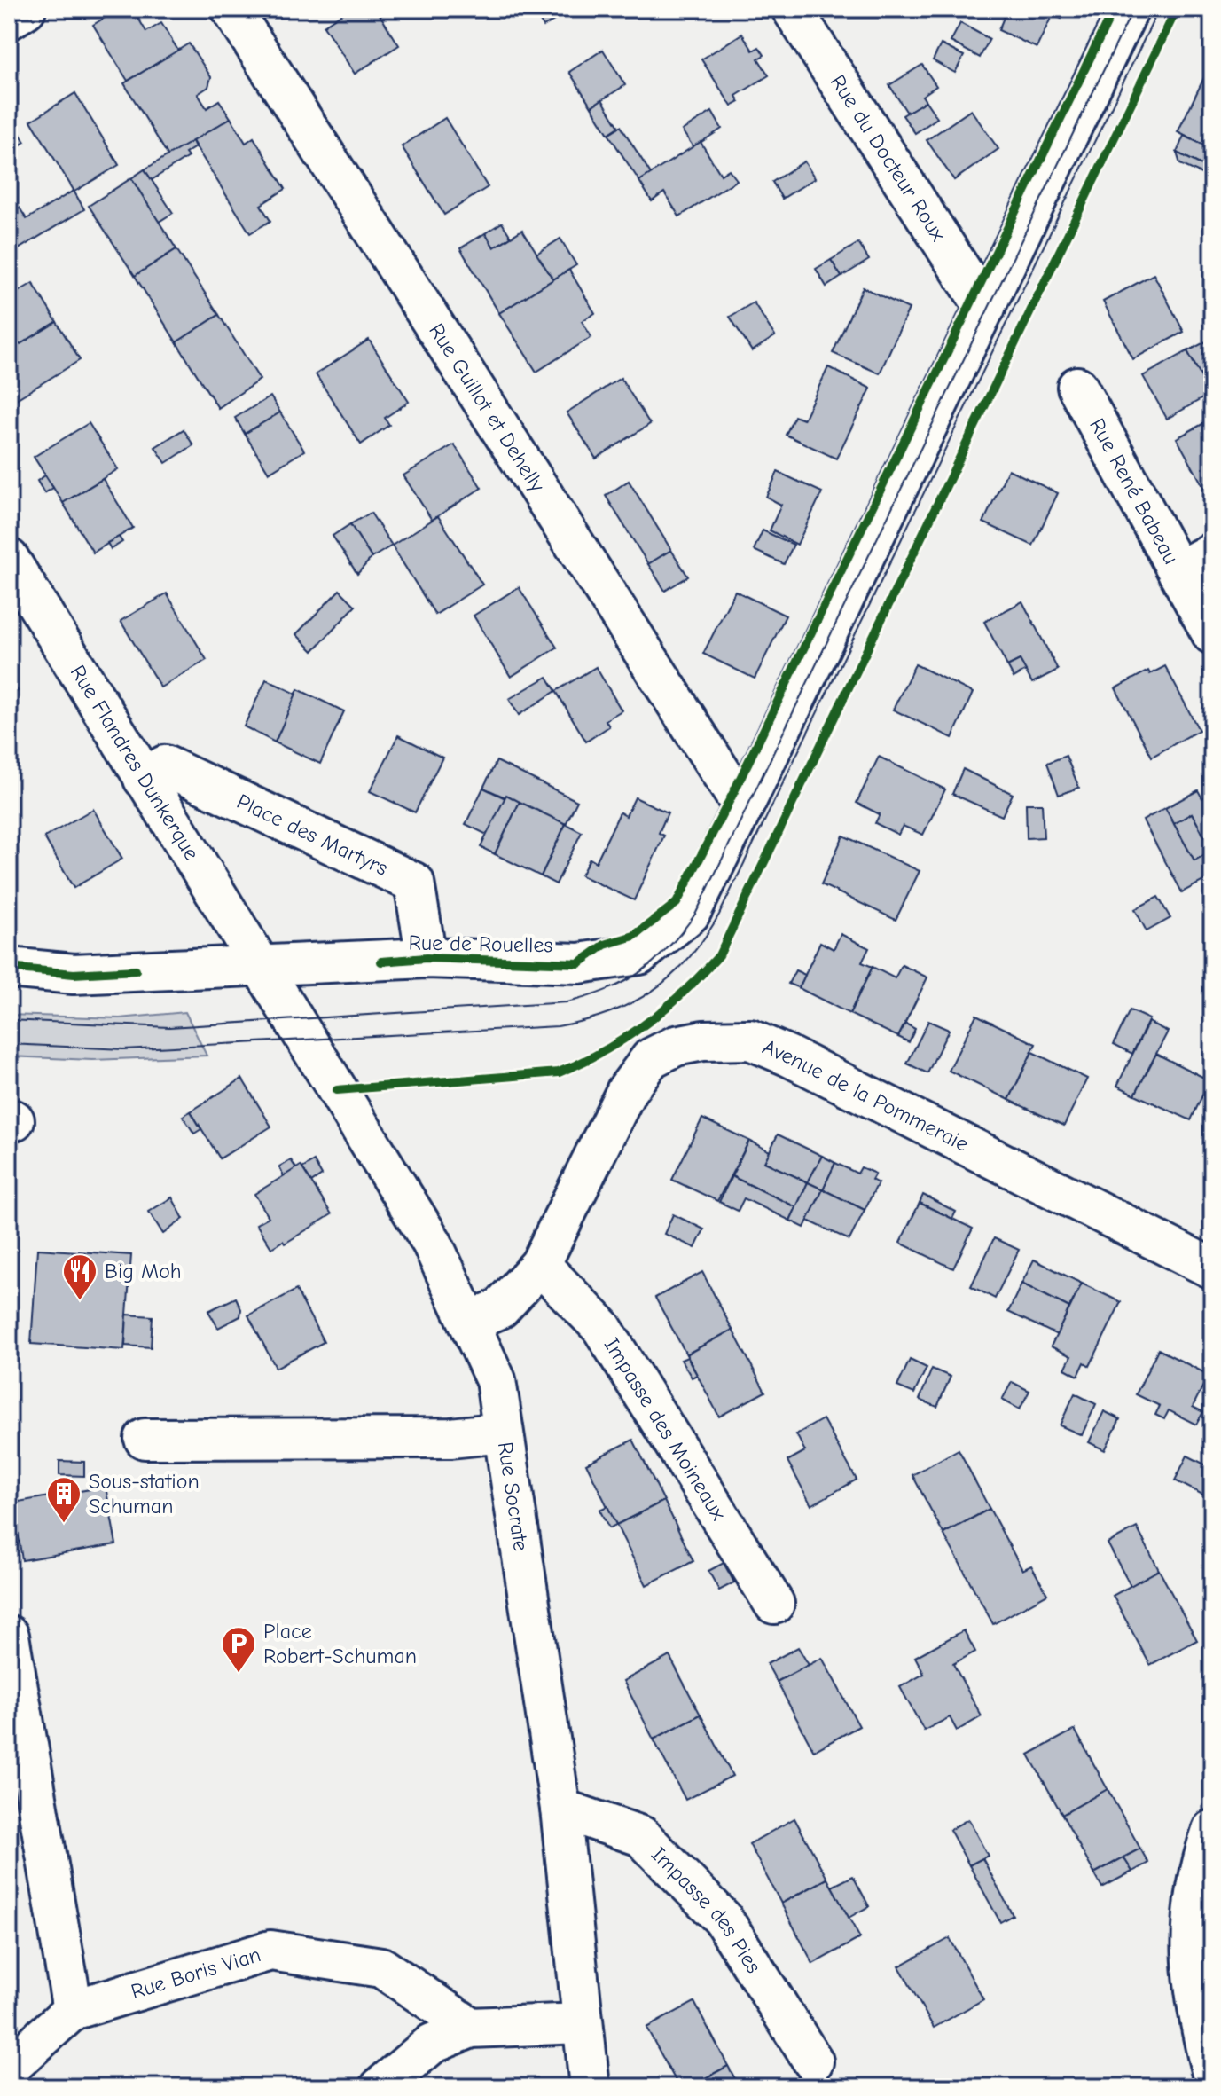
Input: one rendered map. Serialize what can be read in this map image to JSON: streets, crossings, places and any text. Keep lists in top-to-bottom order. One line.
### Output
{"streets":{"street":["Rue du Docteur Roux","Rue Guillot et Dehelly","Rue René Babeau","Rue Flandres Dunkerque","Place des Martyrs","Rue de Rouelles","Avenue de la Pommeraie","Impasse des Moineaux","Rue Socrate","Impasse des Pies","Rue Boris Vian"]},"crossings":[["Rue du Docteur Roux","Rue de Rouelles"],["Rue Guillot et Dehelly","Rue de Rouelles"],["Rue Flandres Dunkerque","Place des Martyrs"],["Rue Flandres Dunkerque","Rue de Rouelles"],["Rue Flandres Dunkerque","Rue Socrate"],["Place des Martyrs","Rue de Rouelles"],["Rue de Rouelles","Rue Socrate"],["Avenue de la Pommeraie","Impasse des Moineaux"],["Avenue de la Pommeraie","Rue Socrate"],["Rue Socrate","Impasse des Pies"]],"places":{"restaurant":["Big Moh"],"building":["Sous-station Schuman"],"parking":["Place Robert-Schuman"]}}
